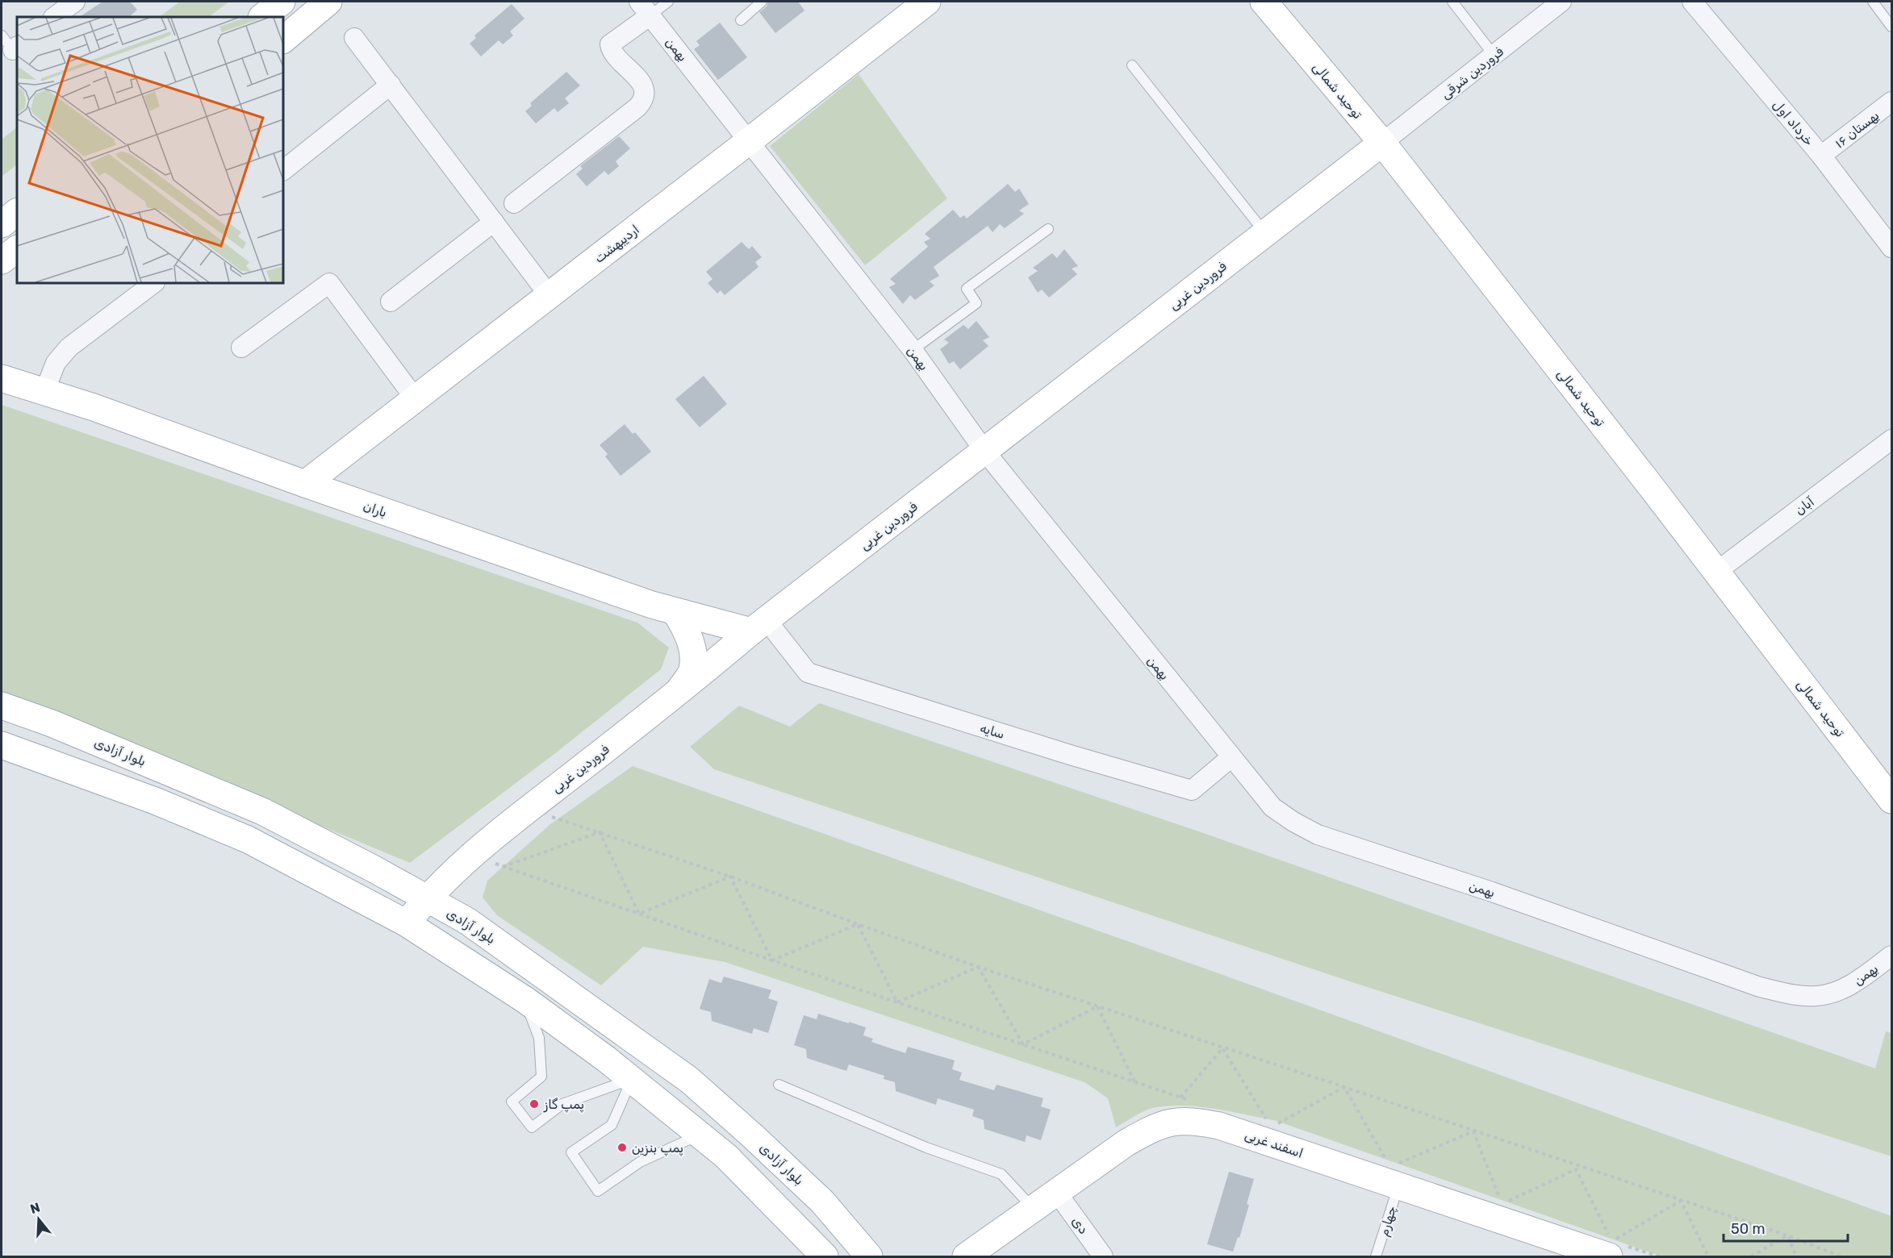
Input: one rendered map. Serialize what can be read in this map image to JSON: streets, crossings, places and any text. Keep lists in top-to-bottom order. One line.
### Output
{"streets":{"street":["بهمن","فروردین شرقی","توحید شمالی","خرداد اول","بهستان ۱۶","اردیبهشت","فروردین غربی","آبان","باران","سایه","بلوار آزادی","اسفند غربی","دی"],"lane":["چهارم"]},"crossings":[["بهمن","اردیبهشت"],["بهمن","فروردین غربی"],["بهمن","سایه"],["فروردین شرقی","توحید شمالی"],["فروردین شرقی","فروردین غربی"],["توحید شمالی","فروردین غربی"],["توحید شمالی","آبان"],["خرداد اول","بهستان ۱۶"],["اردیبهشت","باران"],["فروردین غربی","باران"],["فروردین غربی","سایه"],["فروردین غربی","بلوار آزادی"],["باران","سایه"],["اسفند غربی","چهارم"],["اسفند غربی","دی"]],"places":["پمپ گاز","پمپ بنزين"],"scale_bar":"50 m","north":"top"}
